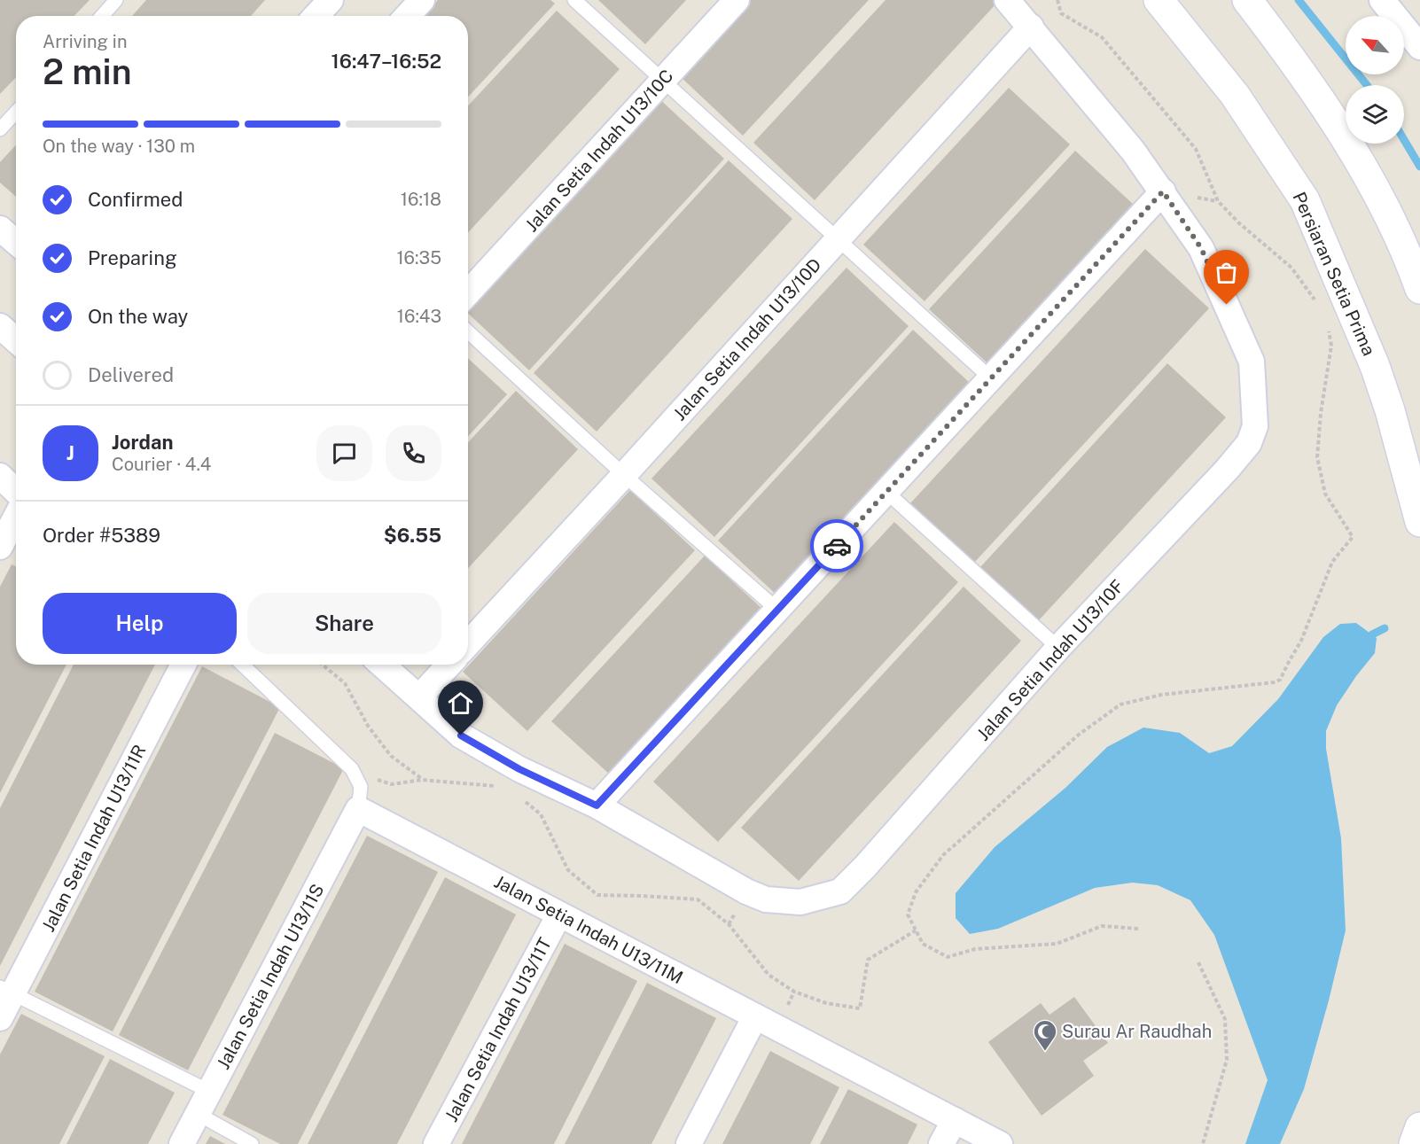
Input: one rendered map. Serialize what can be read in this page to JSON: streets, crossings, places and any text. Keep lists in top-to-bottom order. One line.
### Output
{"streets":{"street":["Jalan Setia Indah U13/10C","Persiaran Setia Prima","Jalan Setia Indah U13/10D","Jalan Setia Indah U13/10F","Jalan Setia Indah U13/11R","Jalan Setia Indah U13/11M","Jalan Setia Indah U13/11S","Jalan Setia Indah U13/11T"]},"crossings":[["Jalan Setia Indah U13/11M","Jalan Setia Indah U13/11S"],["Jalan Setia Indah U13/11M","Jalan Setia Indah U13/11T"]],"places":{"mosque":["Surau Ar Raudhah"]},"north":"top left","page":{"heading":["2 min","Arriving in","16:47–16:52"],"panel":["Jordan","Courier · 4.4","Order #5389","$6.55"],"bar":"On the way · 130 m","list":[["Confirmed","16:18"],["Preparing","16:35"],["On the way","16:43"],"Delivered"],"round":"J","buttons":["Help","Share"]}}
